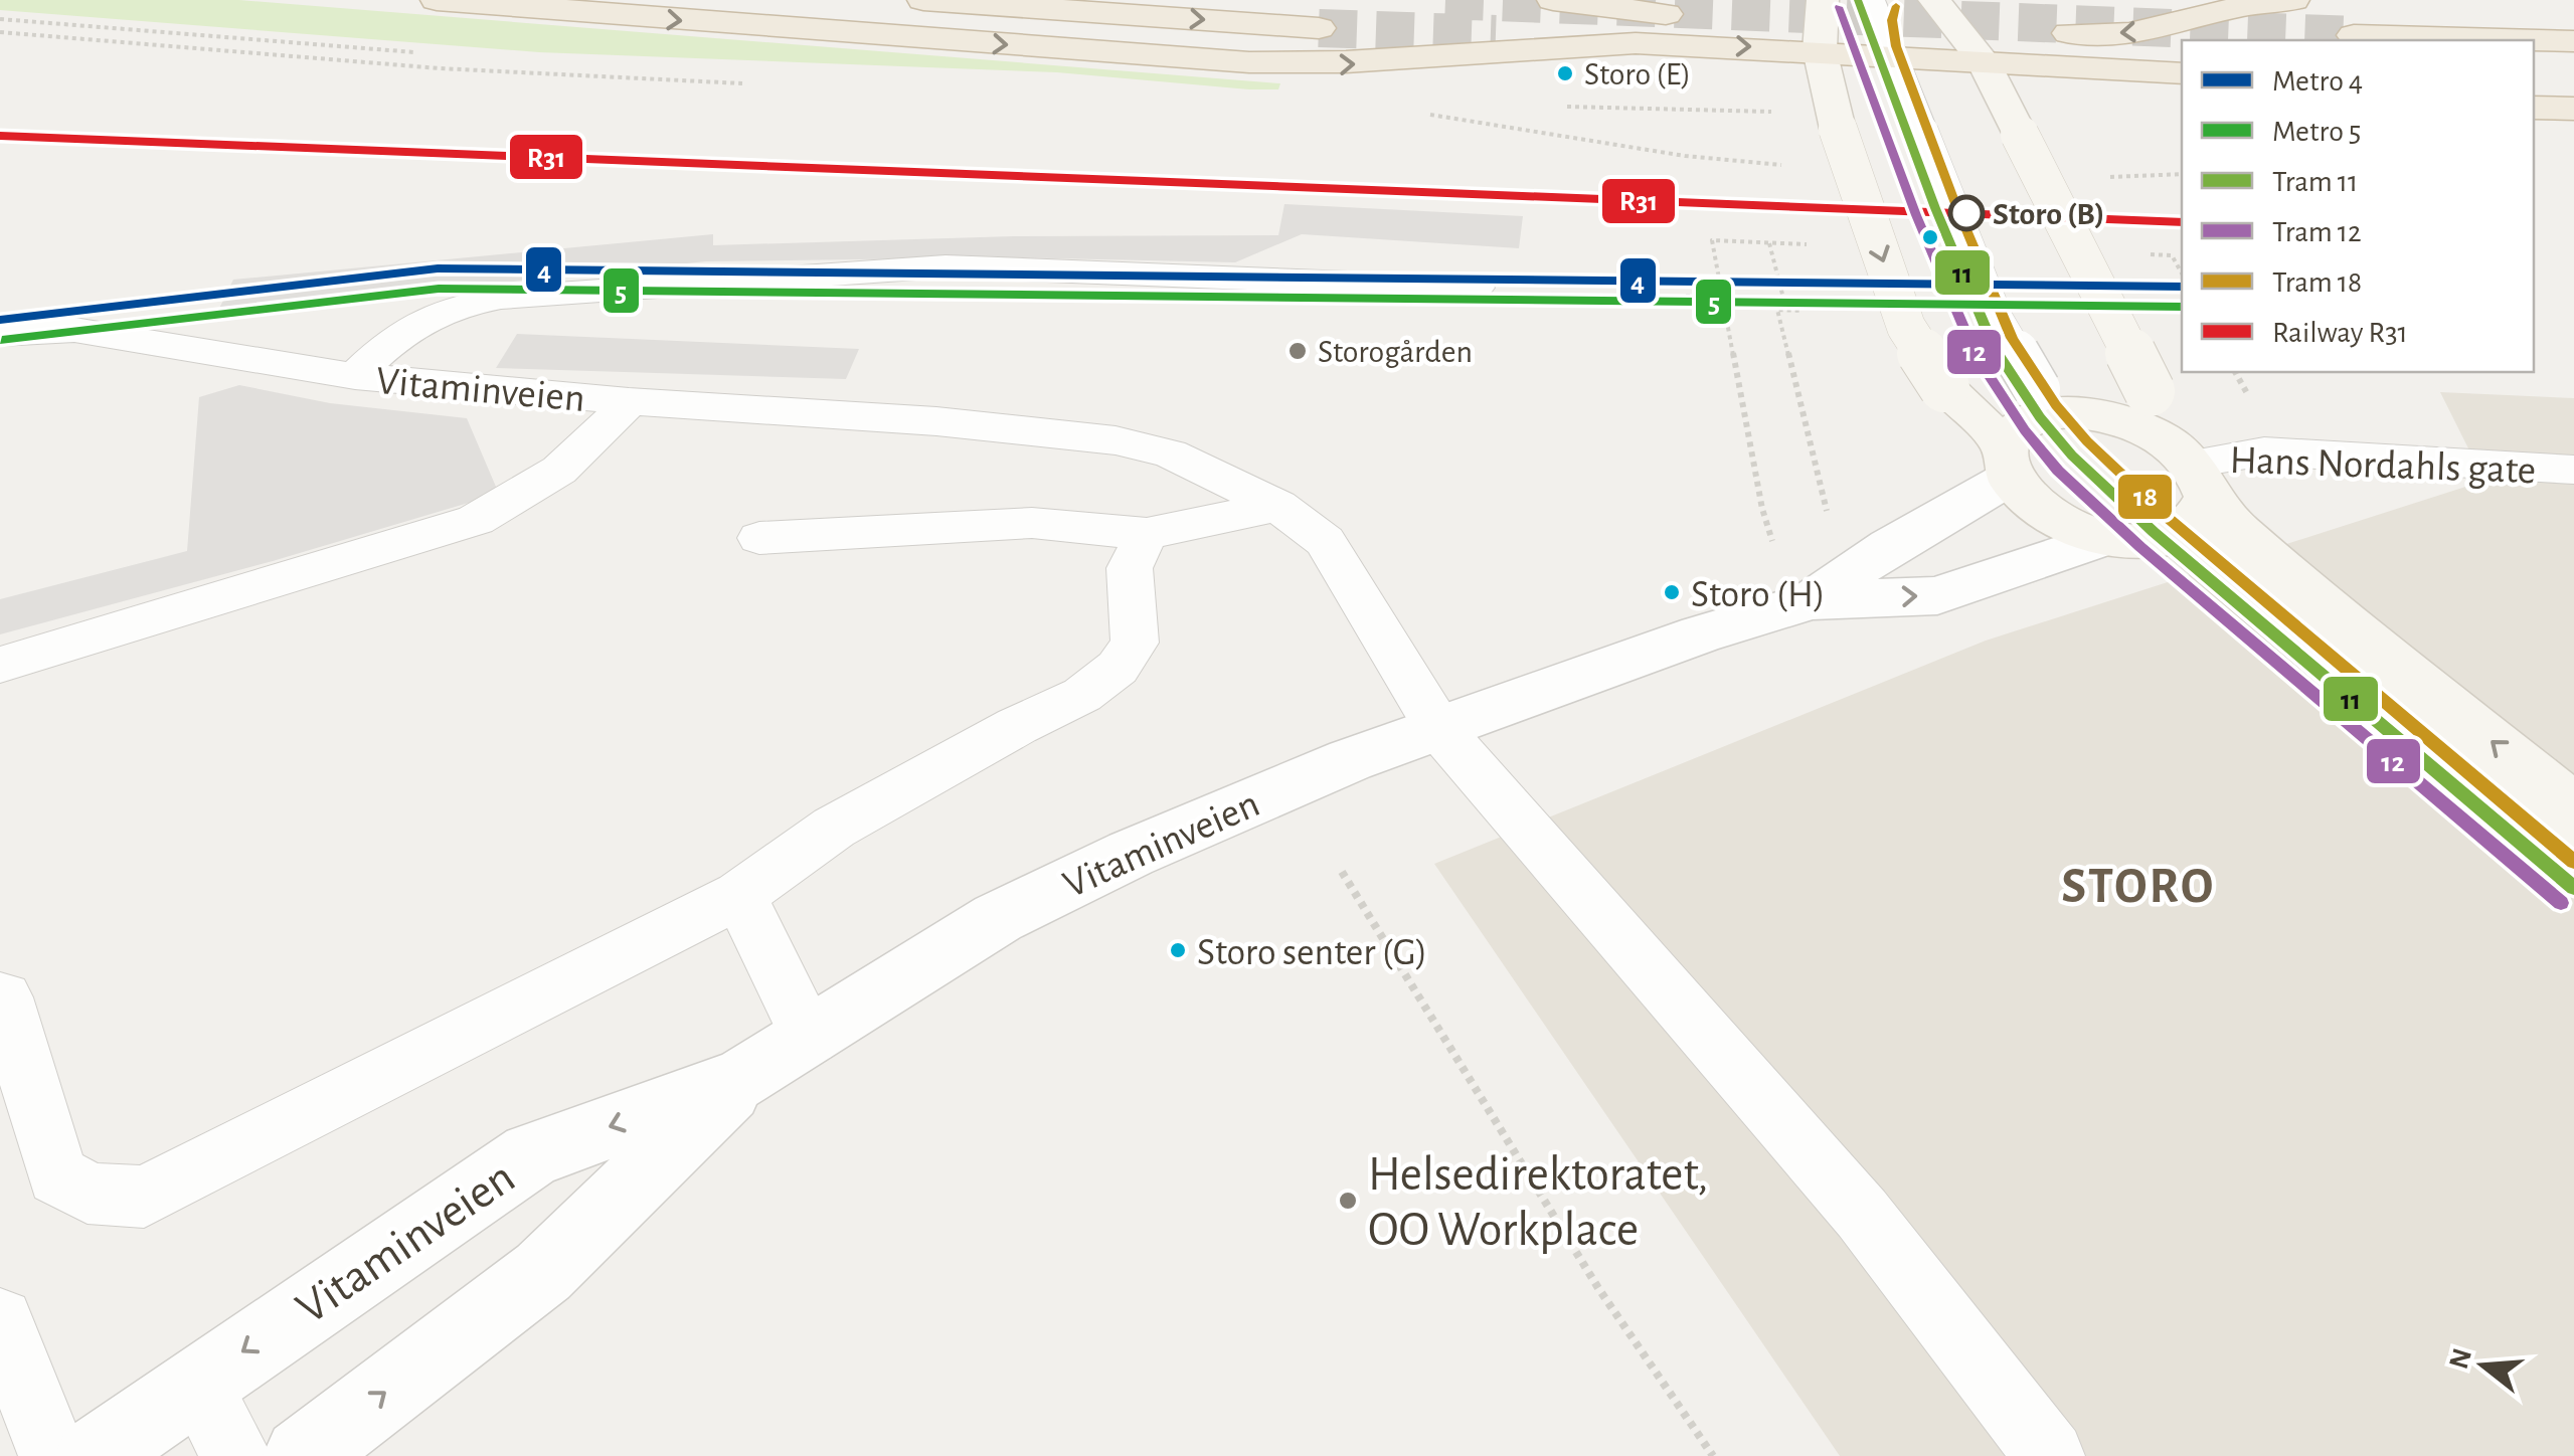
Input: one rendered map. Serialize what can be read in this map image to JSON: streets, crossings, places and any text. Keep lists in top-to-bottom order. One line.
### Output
{"streets":{"street":["Vitaminveien"],"lane":["Hans Nordahls gate"]},"districts":["STORO"],"places":["Storo (E)","Storo (B)","Storogården","Storo (H)","Storo senter (G)","Helsedirektoratet, OO Workplace"],"lines":["tram line 11","tram line 18","tram line 12","rail line R31","metro line 4","metro line 5"],"legend":["Metro 4","Metro 5","Tram 11","Tram 12","Tram 18","Railway R31"],"north":"left"}
